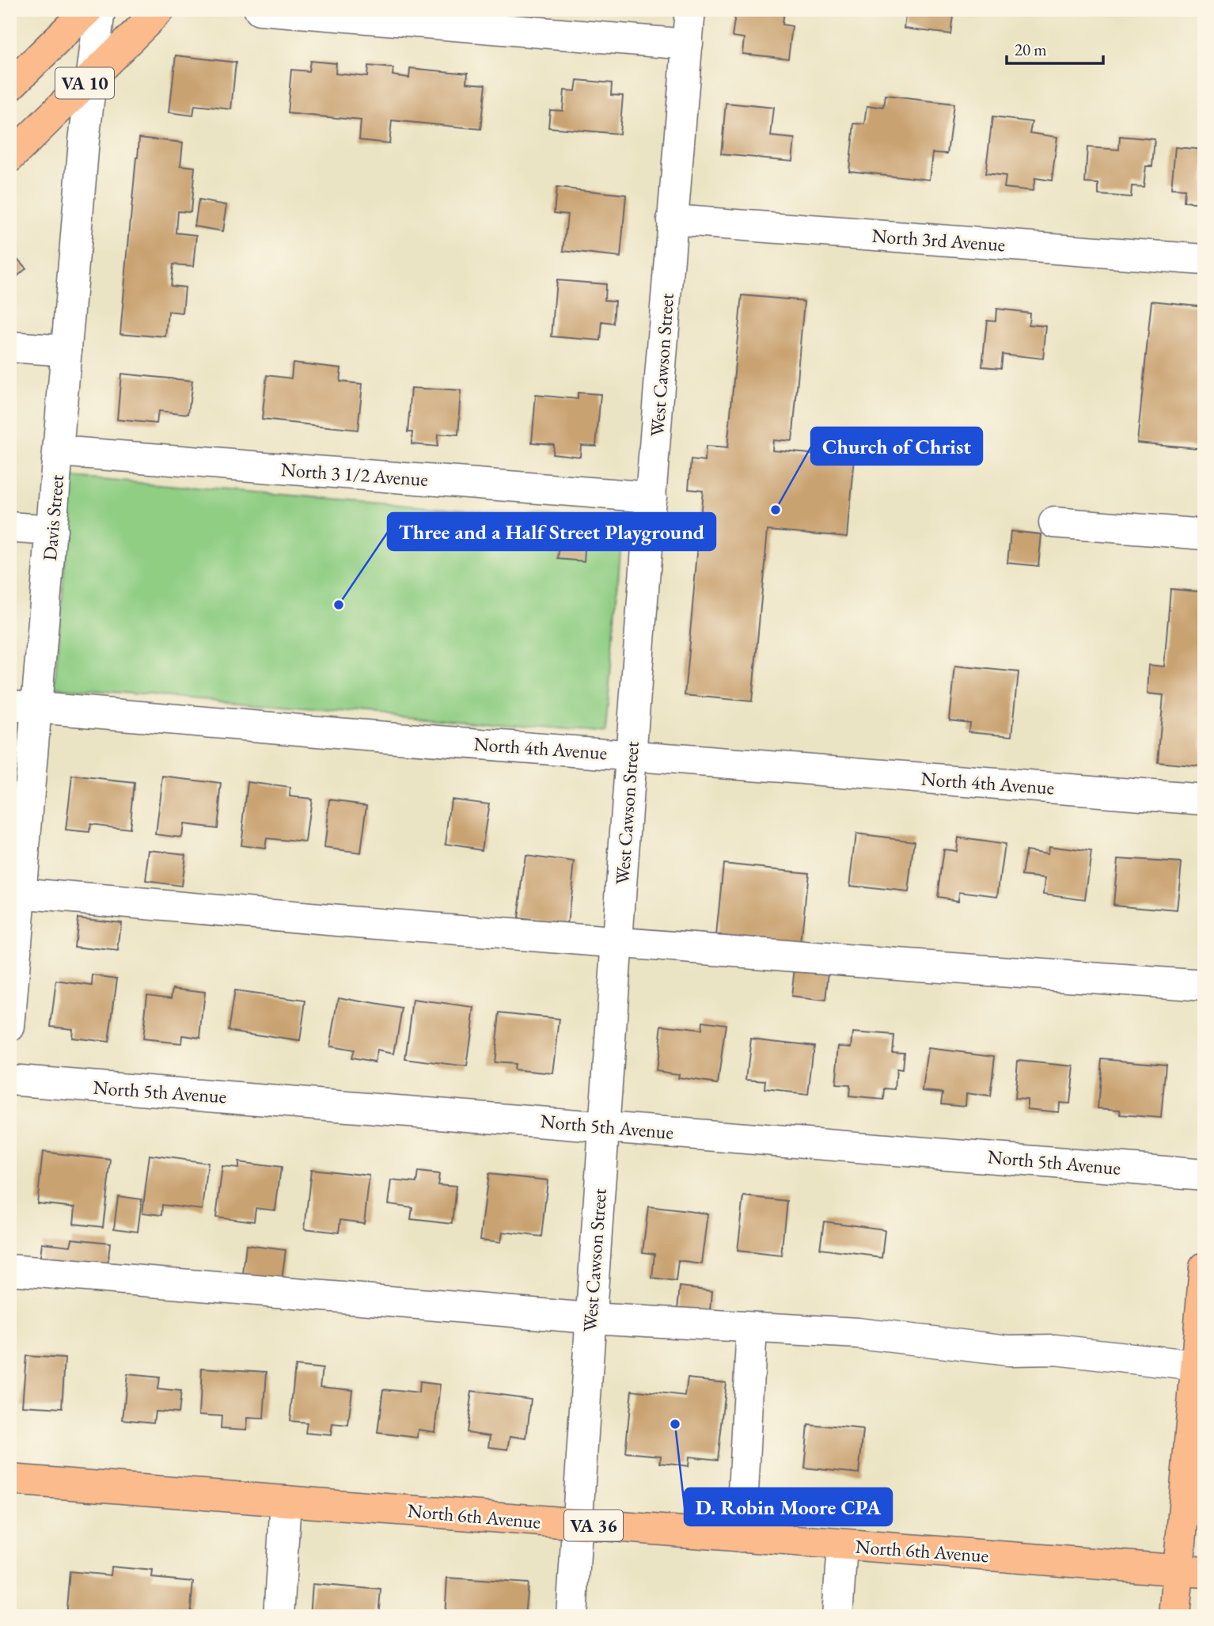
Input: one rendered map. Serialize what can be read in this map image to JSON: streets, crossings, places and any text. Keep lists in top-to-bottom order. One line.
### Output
{"streets":{"main road":["VA 10","North 6th Avenue","VA 36"],"street":["North 3rd Avenue","West Cawson Street","North 3 1/2 Avenue","Davis Street","North 4th Avenue","North 5th Avenue"]},"crossings":[["VA 10","Davis Street"],["North 3rd Avenue","West Cawson Street"],["West Cawson Street","North 3 1/2 Avenue"],["West Cawson Street","North 4th Avenue"],["West Cawson Street","North 5th Avenue"],["West Cawson Street","North 6th Avenue"],["North 3 1/2 Avenue","Davis Street"],["Davis Street","North 4th Avenue"]],"places":["Church of Christ","Three and a Half Street Playground","D. Robin Moore CPA"],"scale_bar":"20 m"}
